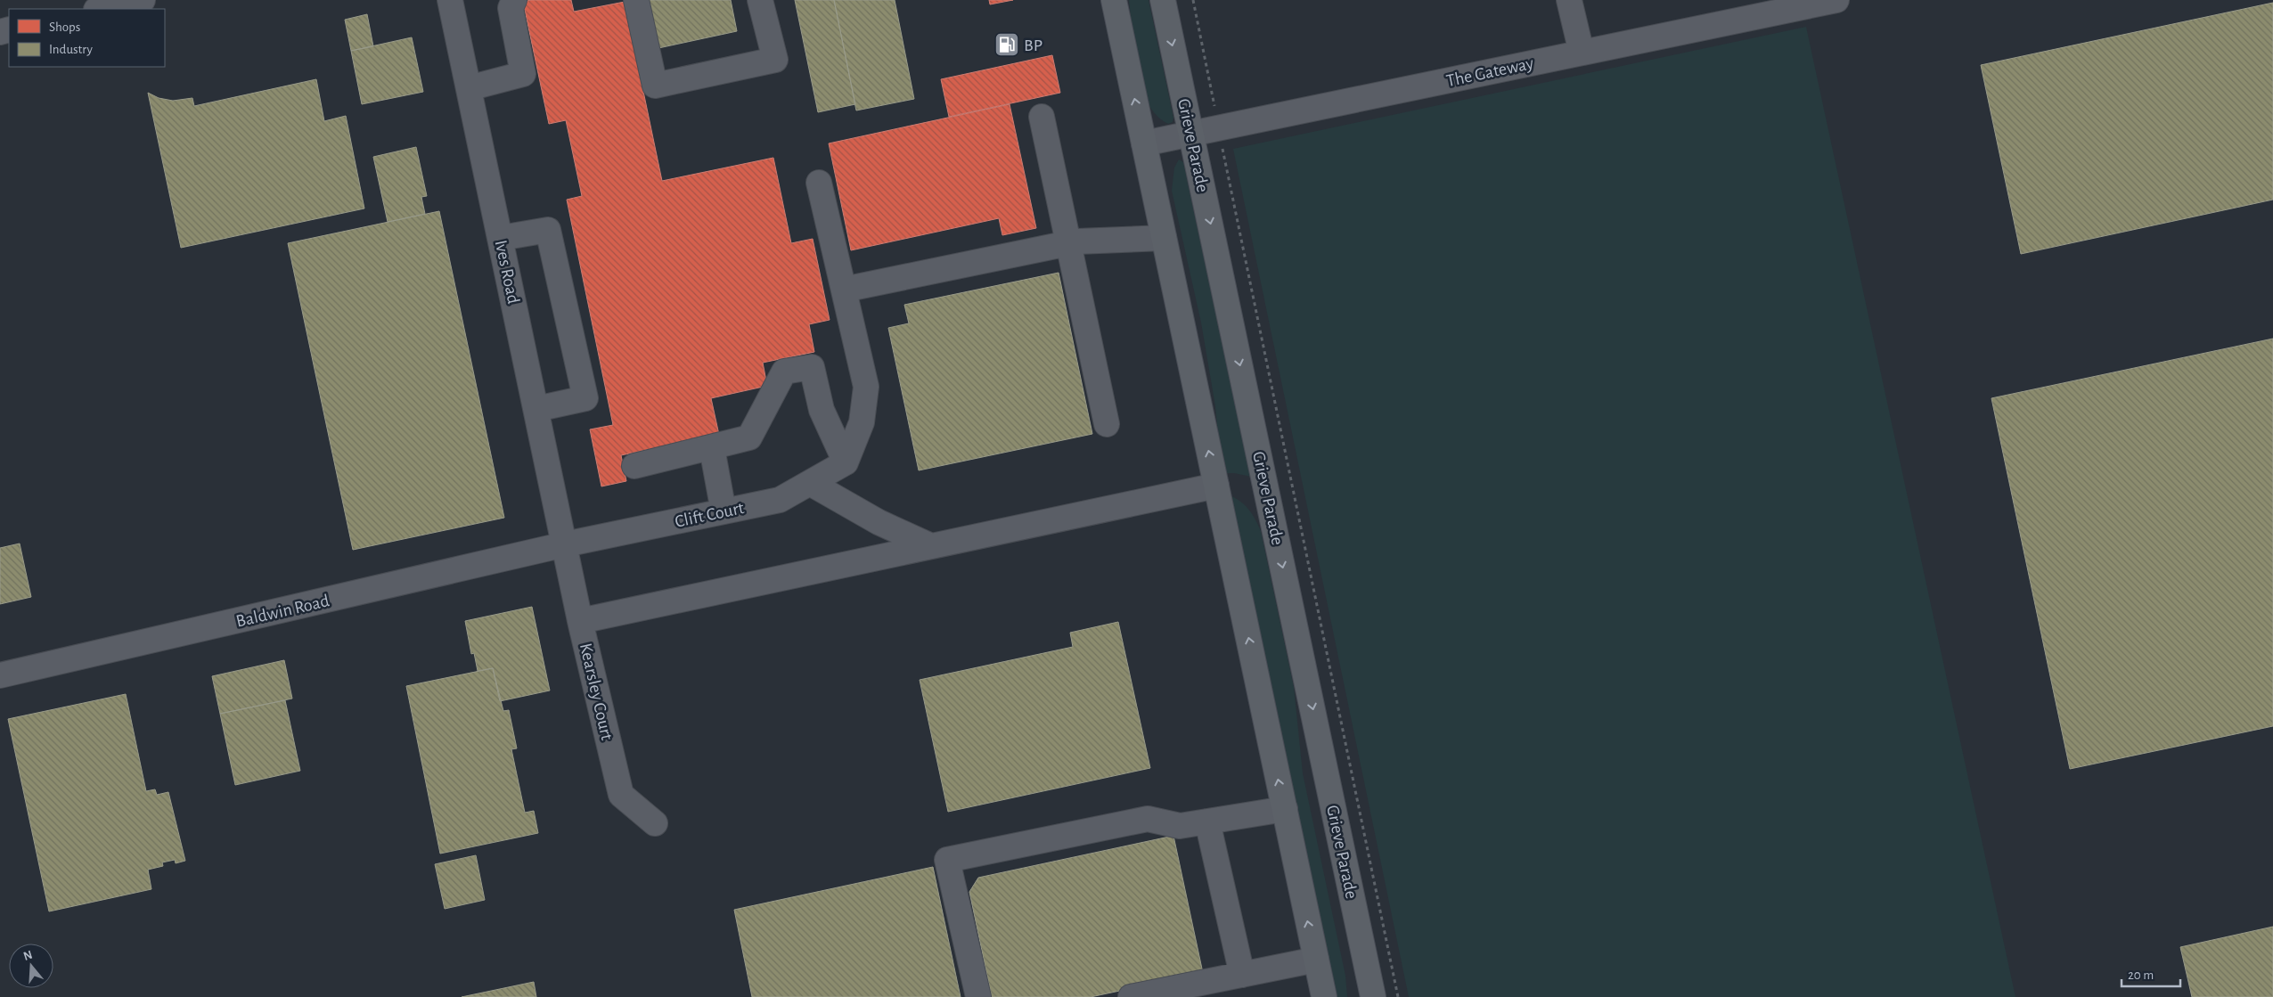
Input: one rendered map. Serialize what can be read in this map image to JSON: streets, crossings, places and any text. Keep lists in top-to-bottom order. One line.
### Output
{"streets":{"main road":["Grieve Parade"],"street":["The Gateway","Ives Road","Clift Court","Baldwin Road","Kearsley Court"]},"crossings":[["The Gateway","Grieve Parade"],["Ives Road","Clift Court"],["Ives Road","Baldwin Road"],["Ives Road","Kearsley Court"],["Clift Court","Baldwin Road"],["Clift Court","Kearsley Court"],["Baldwin Road","Kearsley Court"]],"places":{"fuel station":["BP"]},"legend":["Shops","Industry"],"scale_bar":"20 m","north":"top"}
